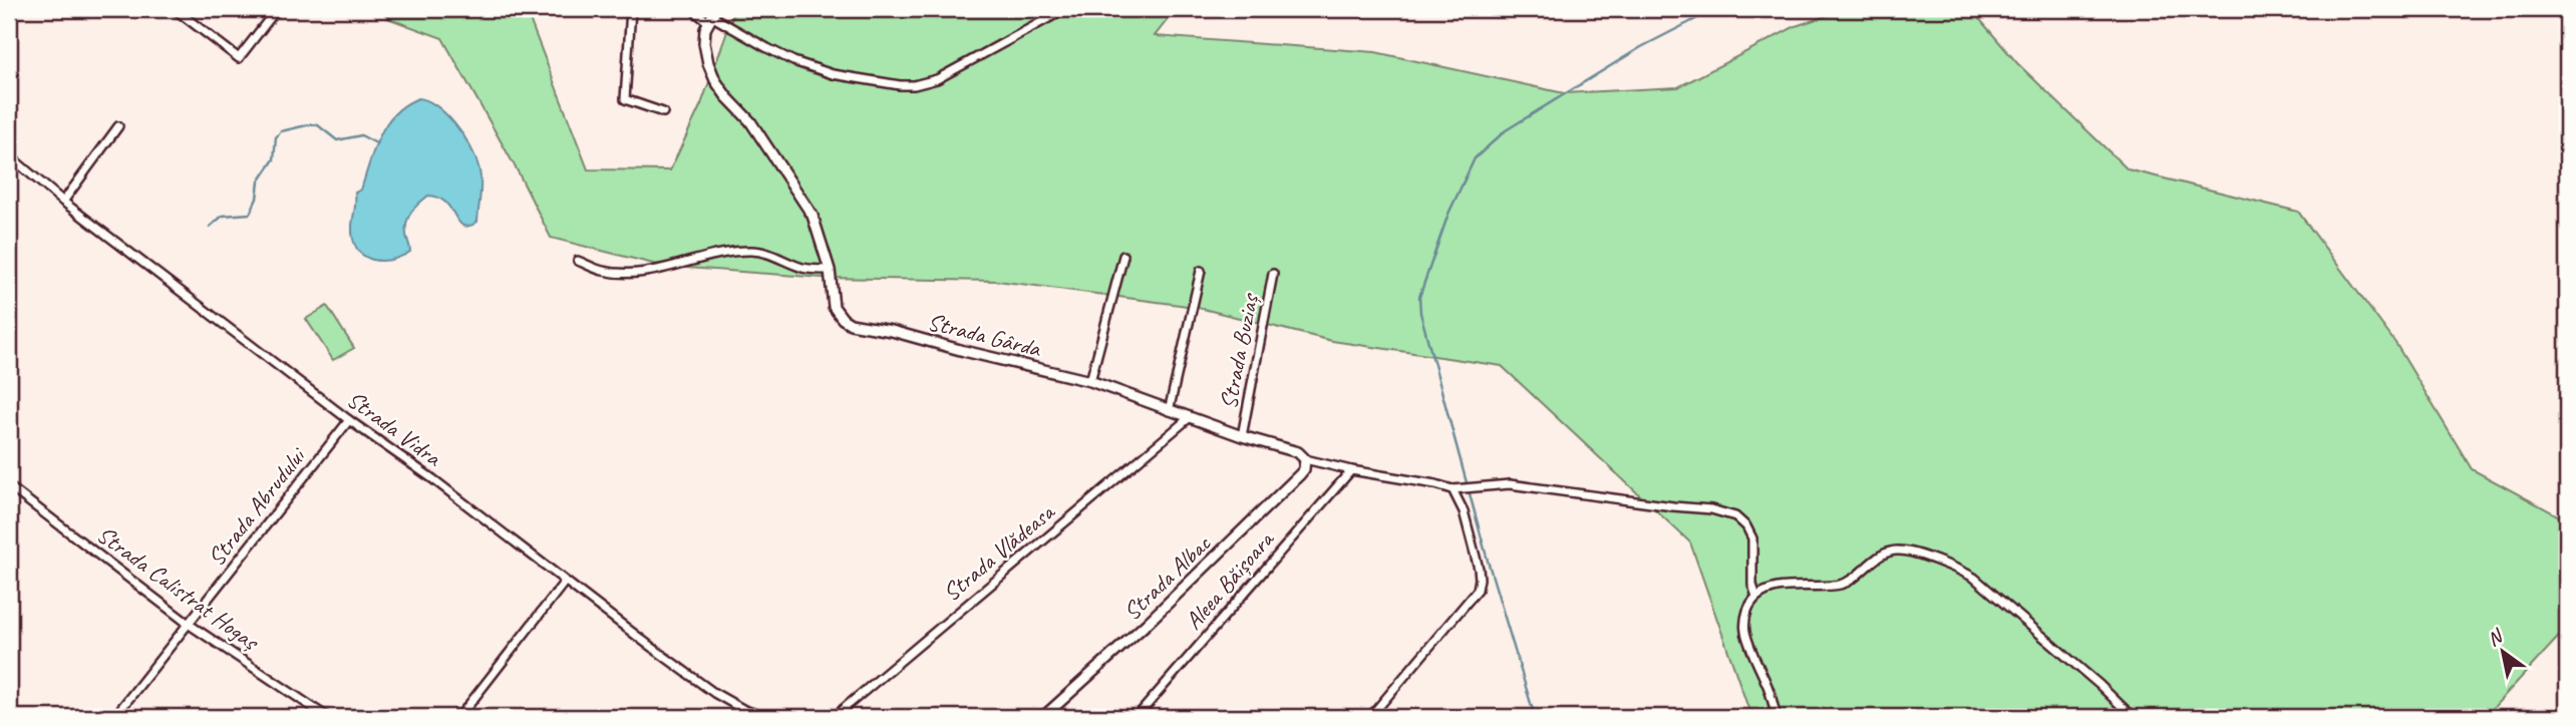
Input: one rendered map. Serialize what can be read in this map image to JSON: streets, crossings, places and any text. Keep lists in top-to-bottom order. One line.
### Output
{"streets":{"street":["Strada Gârda","Strada Buziaș","Strada Vidra","Strada Abrudului","Strada Vlădeasa","Strada Albac","Aleea Băișoara","Strada Calistrat Hogaș"]},"crossings":[["Strada Gârda","Strada Buziaș"],["Strada Gârda","Strada Vlădeasa"],["Strada Gârda","Strada Albac"],["Strada Gârda","Aleea Băișoara"],["Strada Vidra","Strada Abrudului"],["Strada Abrudului","Strada Calistrat Hogaș"]],"north":"top left"}
